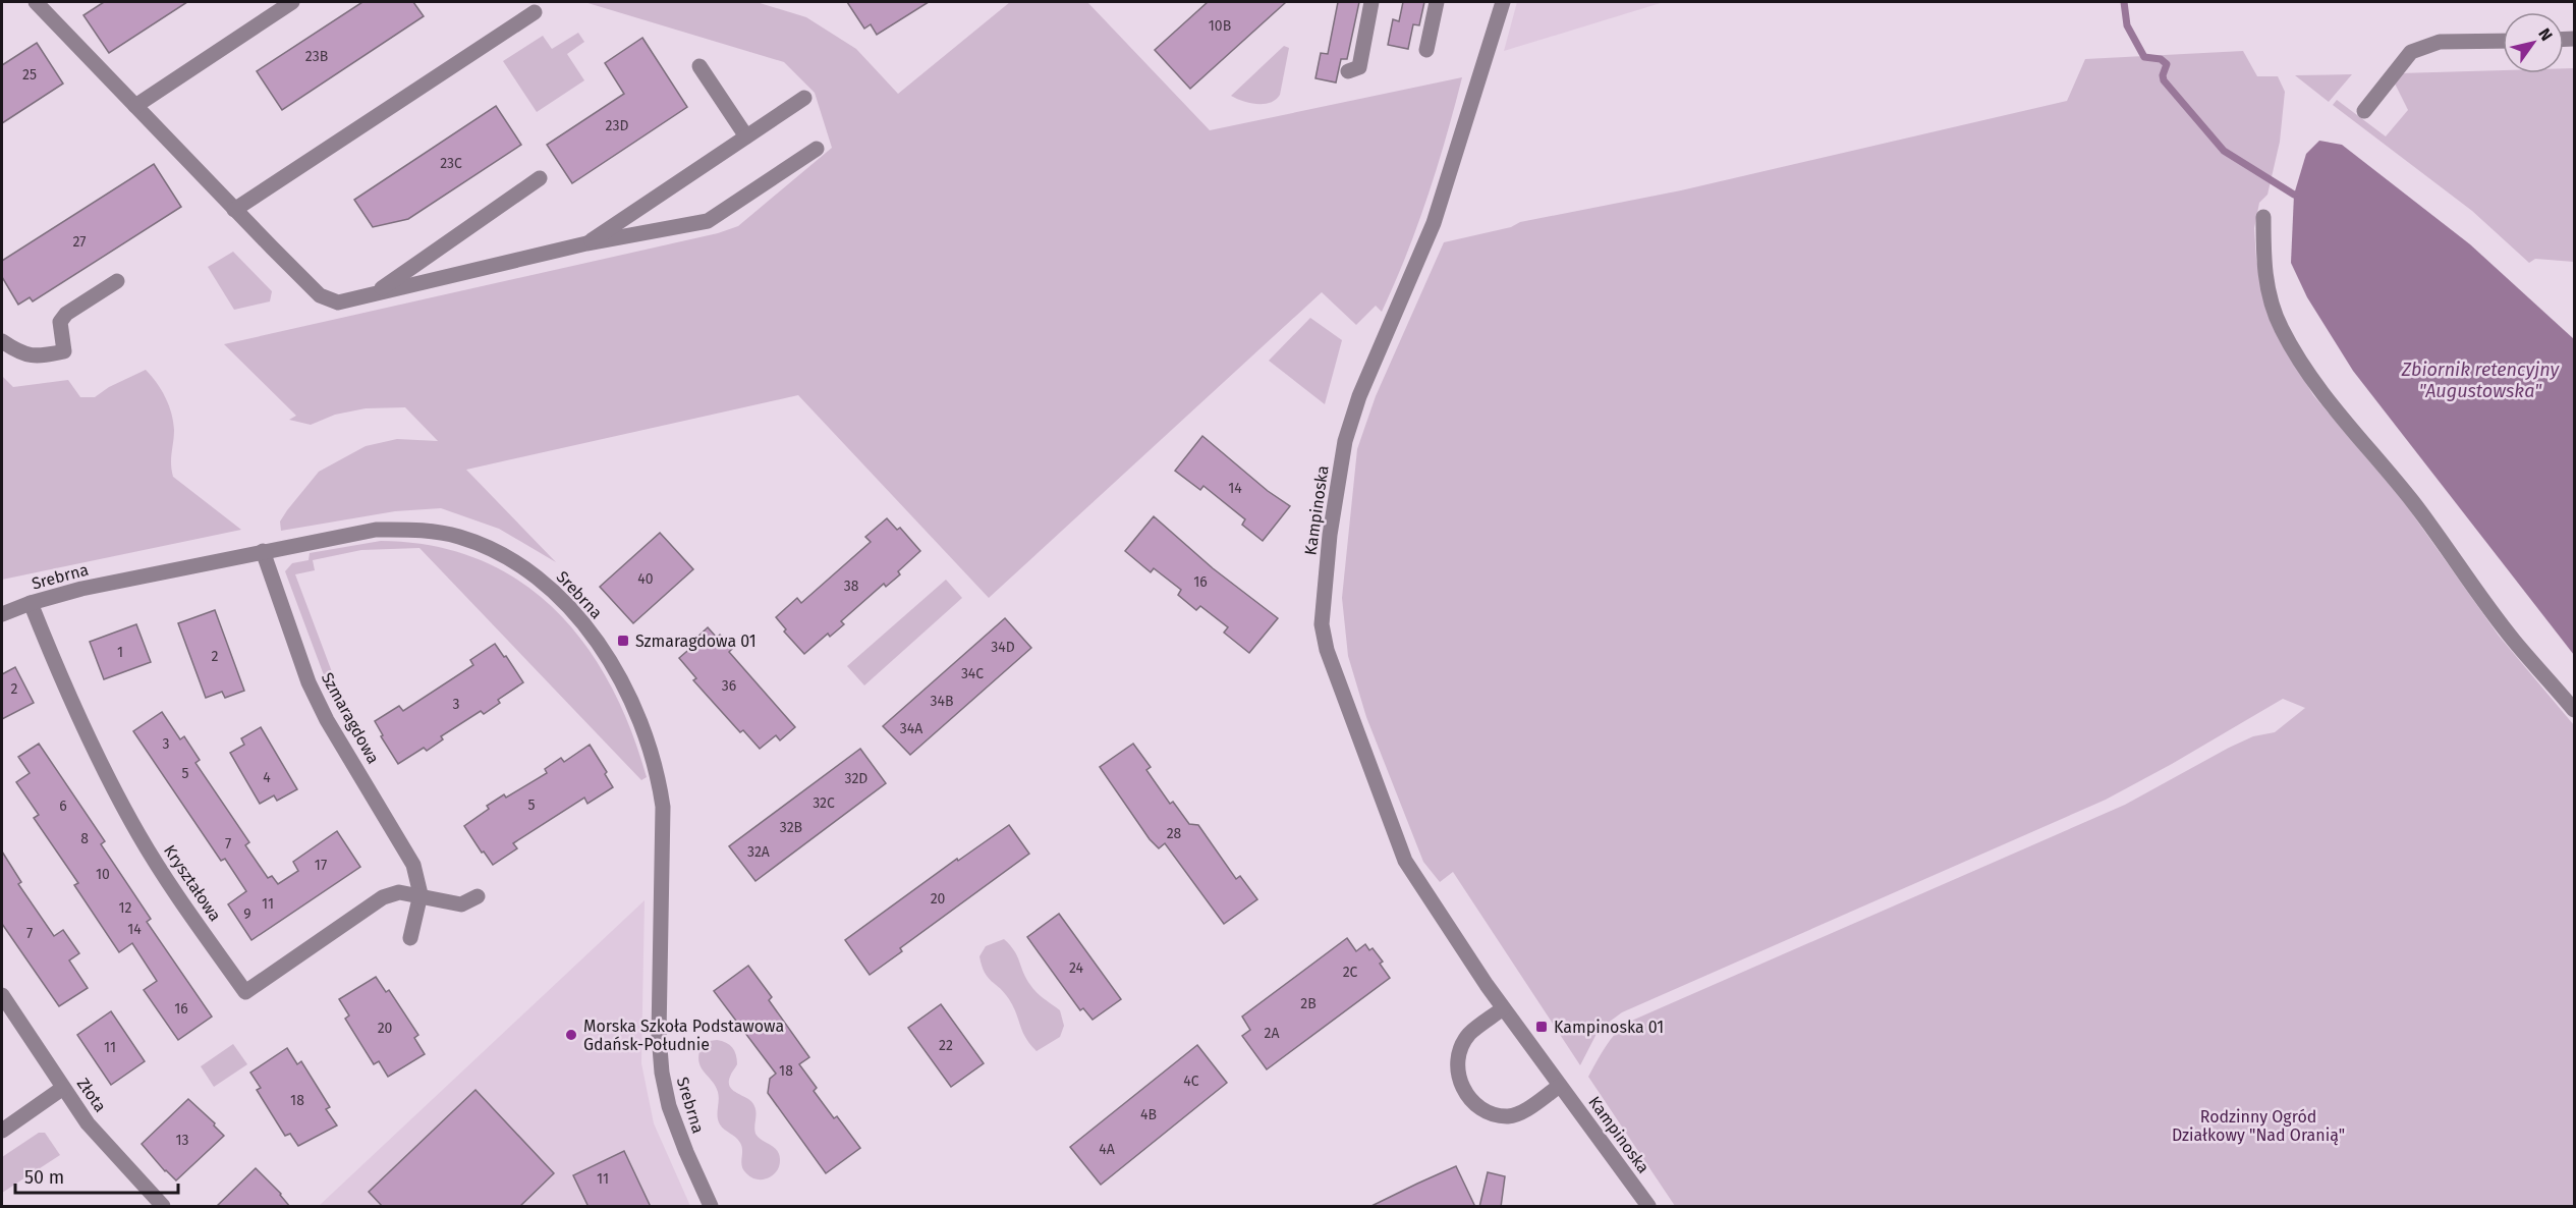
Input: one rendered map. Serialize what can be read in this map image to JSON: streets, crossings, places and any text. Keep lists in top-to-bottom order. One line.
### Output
{"streets":{"street":["Kampinoska","Srebrna","Szmaragdowa","Kryształowa","Złota"]},"crossings":[["Srebrna","Szmaragdowa"],["Srebrna","Kryształowa"],["Szmaragdowa","Kryształowa"]],"water":["Zbiornik retencyjny \"Augustowska\""],"parks":["Rodzinny Ogród Działkowy \"Nad Oranią\""],"places":{"transit":["Szmaragdowa 01","Kampinoska 01"],"other":["Morska Szkoła Podstawowa Gdańsk-Południe"]},"house_numbers":["10B","23B","25","23D","23C","27","14","40","16","38","34D","1","2","34C","36","2","34B","3","34A","3","5","4","32D","32C","5","6","32B","28","8","7","32A","17","10","20","11","12","9","14","7","24","2C","2B","16","20","2A","22","11","18","4C","18","4B","13","4A","11"],"scale_bar":"50 m","north":"top right"}
